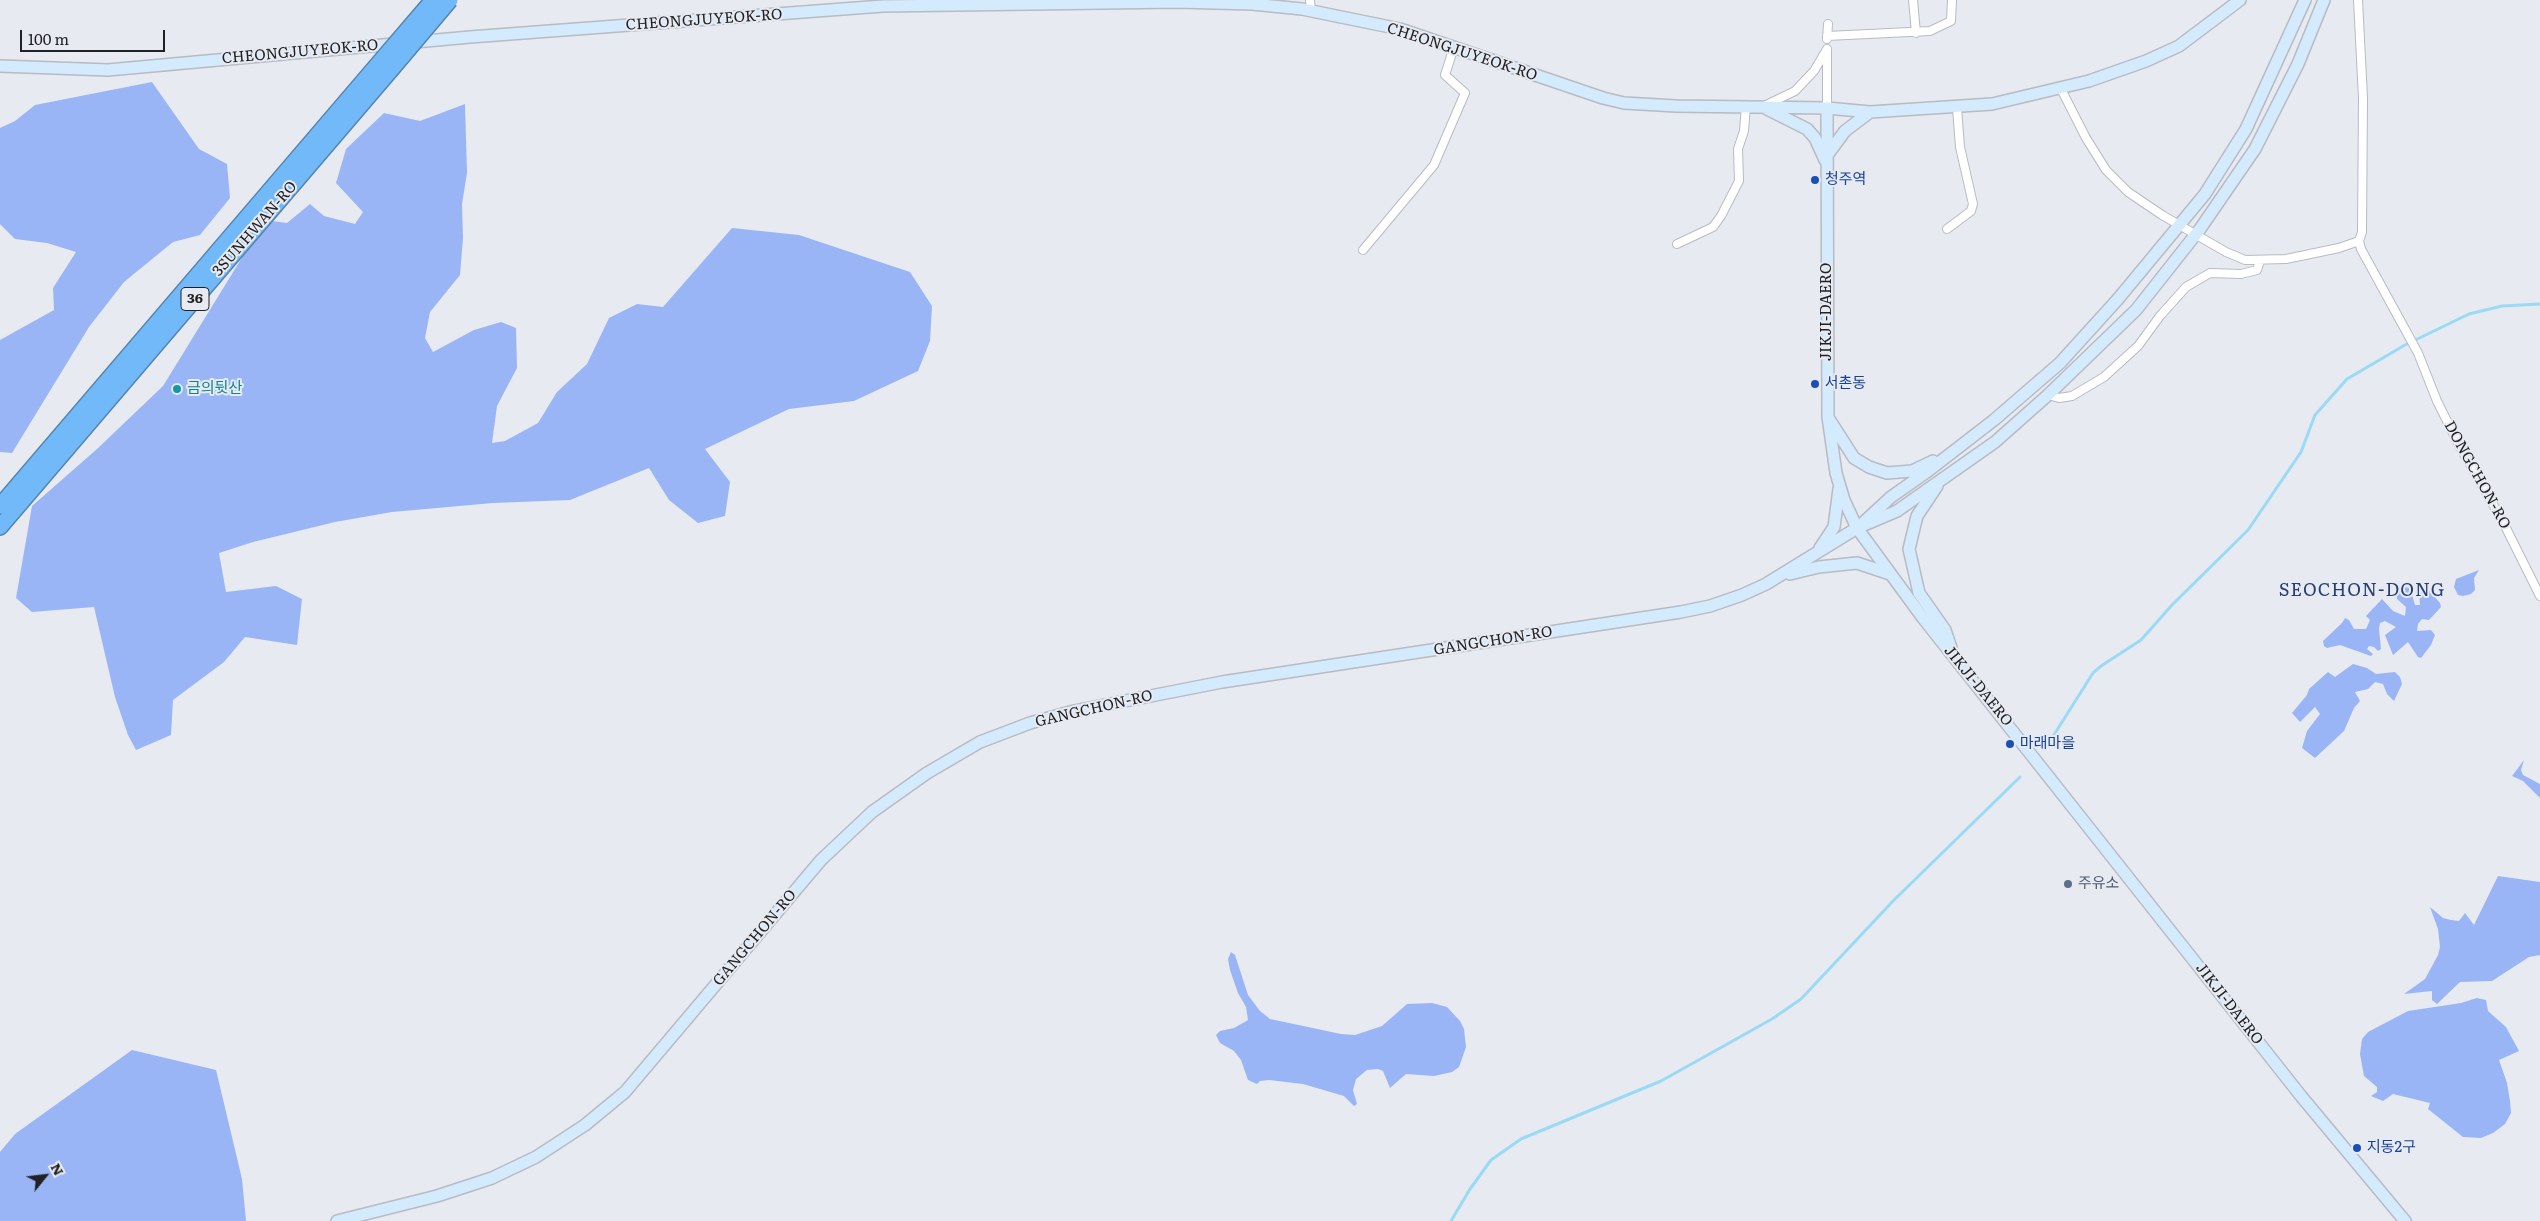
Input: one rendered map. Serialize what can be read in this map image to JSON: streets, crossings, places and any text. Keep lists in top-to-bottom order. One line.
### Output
{"streets":{"highway":["3SUNHWAN-RO","36"],"main road":["CHEONGJUYEOK-RO","JIKJI-DAERO","GANGCHON-RO"],"street":["DONGCHON-RO"]},"crossings":[["CHEONGJUYEOK-RO","JIKJI-DAERO"],["JIKJI-DAERO","GANGCHON-RO"]],"districts":["SEOCHON-DONG"],"places":["청주역","서촌동","금의뒷산","마래마을","주유소","지동2구"],"scale_bar":"100 m","north":"top right"}
